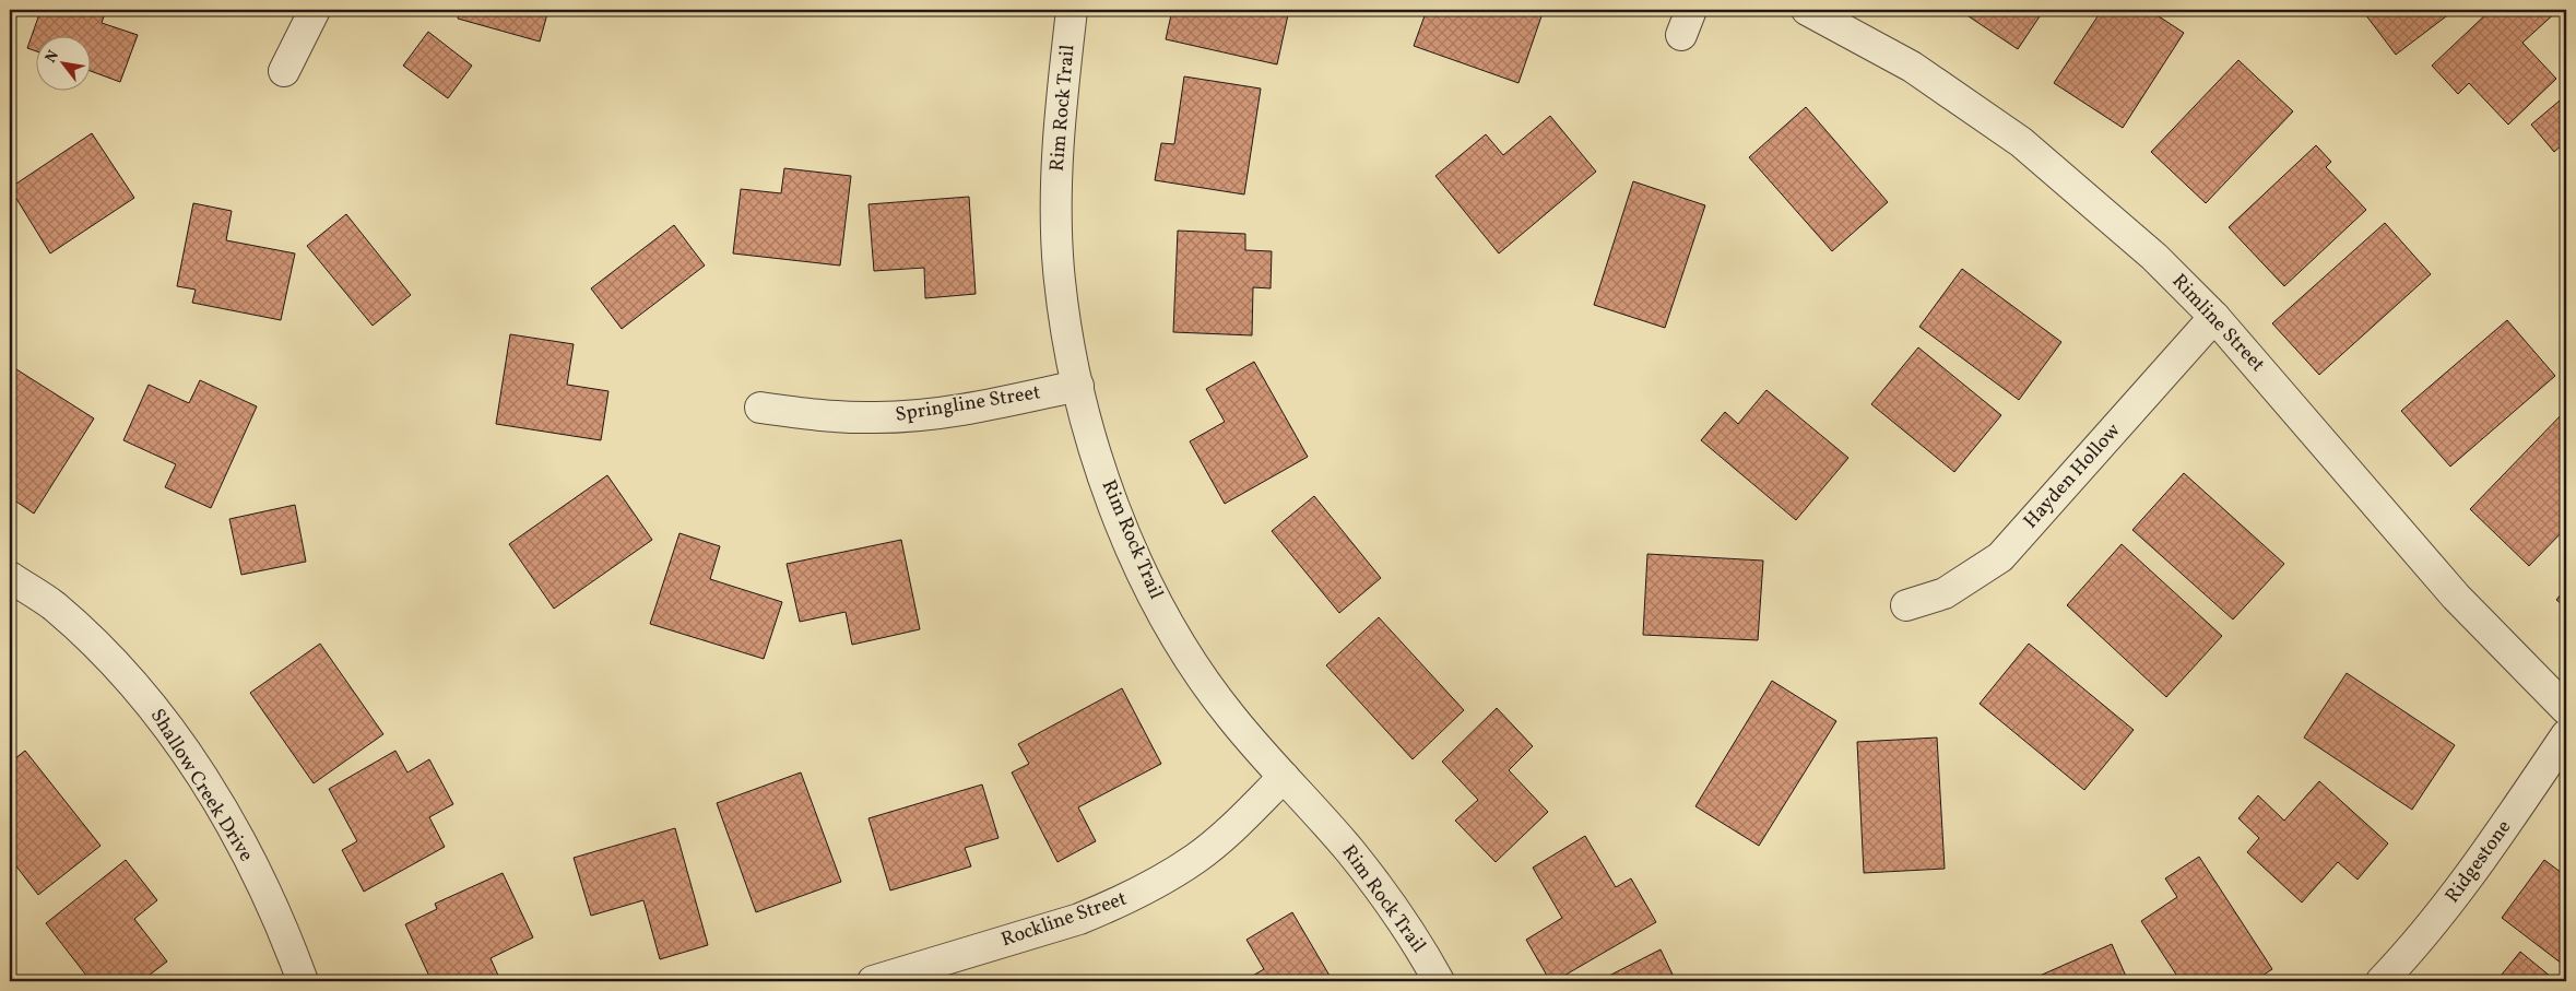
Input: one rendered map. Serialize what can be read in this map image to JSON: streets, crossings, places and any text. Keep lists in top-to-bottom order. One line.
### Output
{"streets":{"street":["Rim Rock Trail","Rimline Street","Springline Street","Hayden Hollow","Shallow Creek Drive","Ridgestone","Rockline Street"]},"crossings":[["Rim Rock Trail","Springline Street"],["Rim Rock Trail","Rockline Street"],["Rimline Street","Hayden Hollow"]],"north":"top left"}
